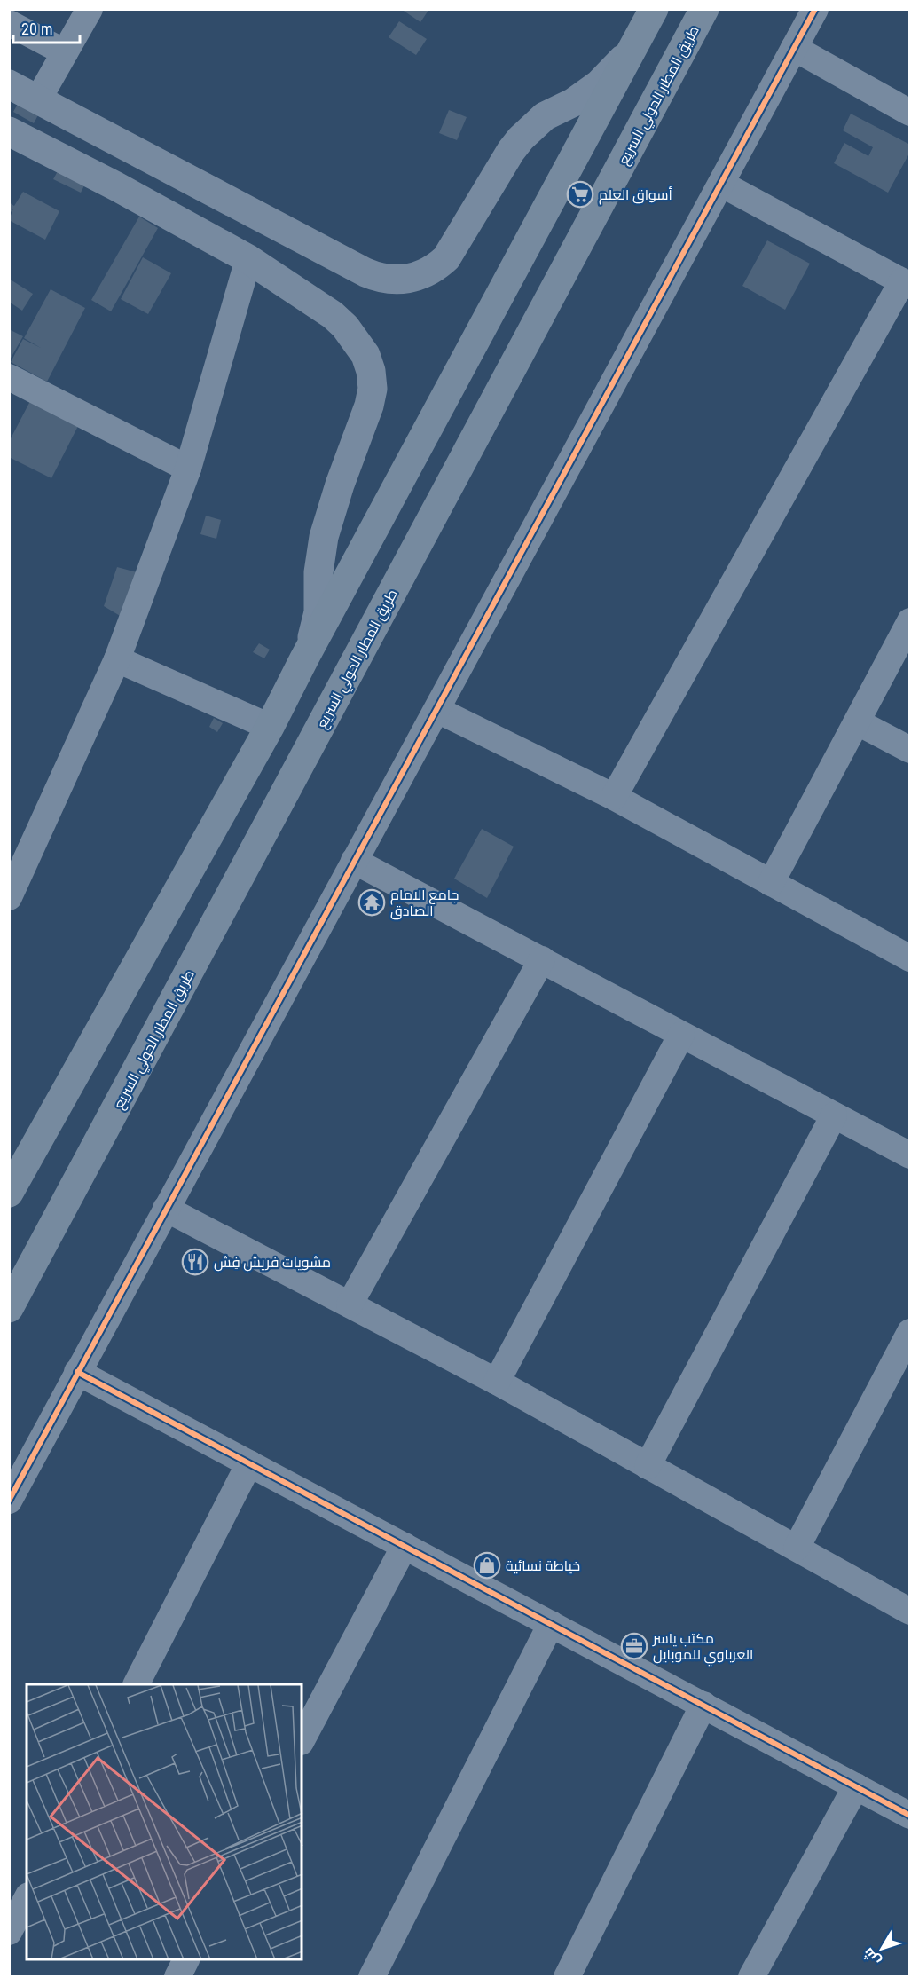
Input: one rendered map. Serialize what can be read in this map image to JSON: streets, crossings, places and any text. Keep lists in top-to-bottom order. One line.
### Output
{"streets":{"highway":["طريق المطار الحولي السريع"]},"places":{"supermarket":["أسواق العلم"],"temple":["جامع الامام الصادق"],"restaurant":["مشويات فريش فِش"],"shop":["خياطة نسائية"],"office":["مكتب ياسر العرباوي للموبايل"]},"scale_bar":"20 m","north":"bottom left"}
